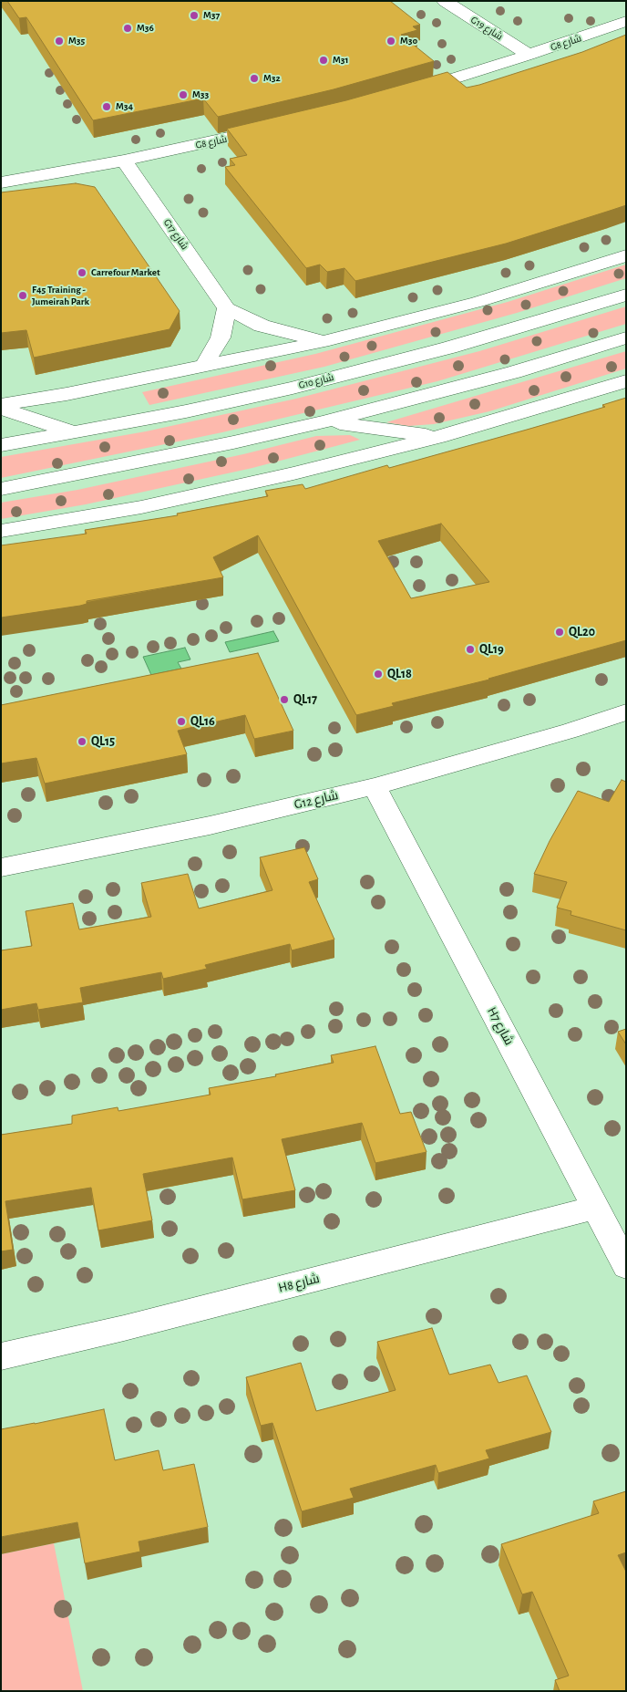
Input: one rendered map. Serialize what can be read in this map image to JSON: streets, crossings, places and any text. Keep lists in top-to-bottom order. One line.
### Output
{"streets":{"street":["G19 شارع","G8 شارع","G17 شارع","G10 شارع","G12 شارع","H7 شارع","H8 شارع"]},"crossings":[["G19 شارع","G8 شارع"],["G8 شارع","G17 شارع"],["G12 شارع","H7 شارع"],["H7 شارع","H8 شارع"]],"places":["M37","M36","M35","M30","M31","M32","M33","M34","Carrefour Market","F45 Training - Jumeirah Park","QL20","QL19","QL18","QL17","QL16","QL15"]}
